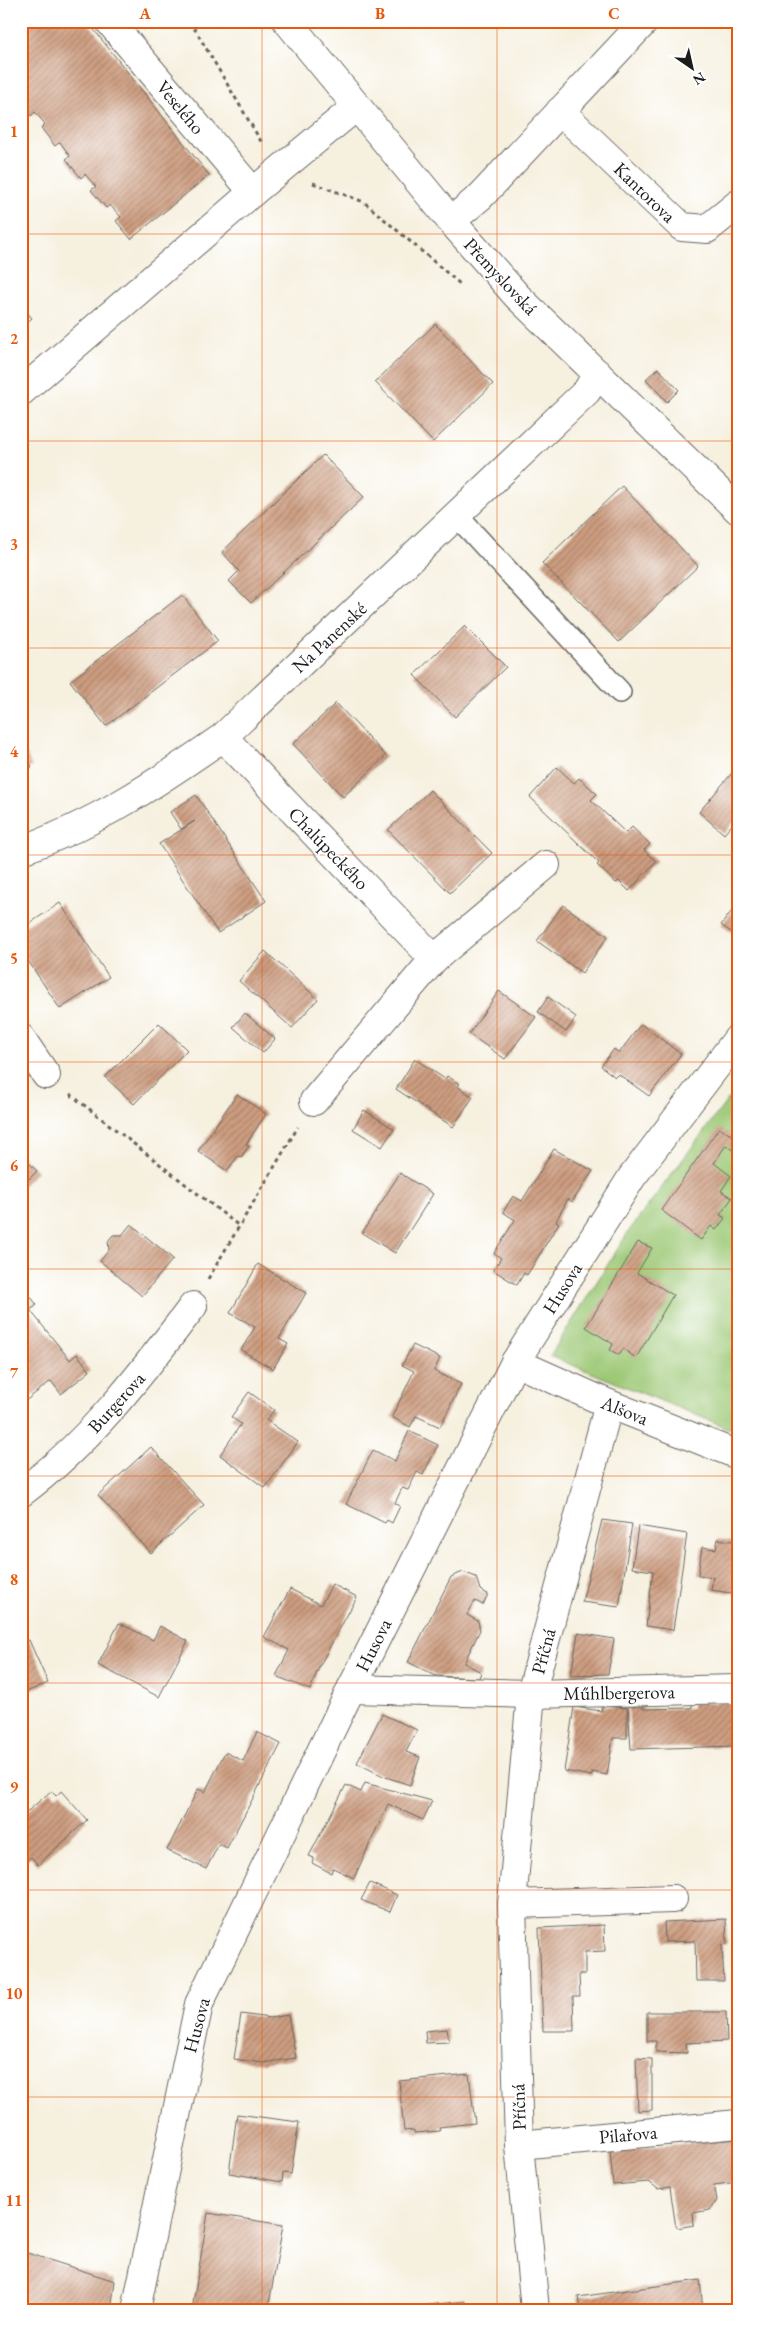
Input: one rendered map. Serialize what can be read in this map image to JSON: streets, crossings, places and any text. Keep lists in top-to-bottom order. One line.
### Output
{"streets":{"street":["Veselého","Kantorova","Přemyslovská","Na Panenské","Chalúpeckého","Husova","Burgerova","Alšova","Příčná","Műhlbergerova","Pilařova"]},"crossings":[["Přemyslovská","Na Panenské"],["Na Panenské","Chalúpeckého"],["Husova","Alšova"],["Husova","Műhlbergerova"],["Alšova","Příčná"],["Příčná","Műhlbergerova"],["Příčná","Pilařova"]],"north":"bottom right","grid":{"columns":["A","B","C"],"rows":["1","2","3","4","5","6","7","8","9","10","11"]}}
